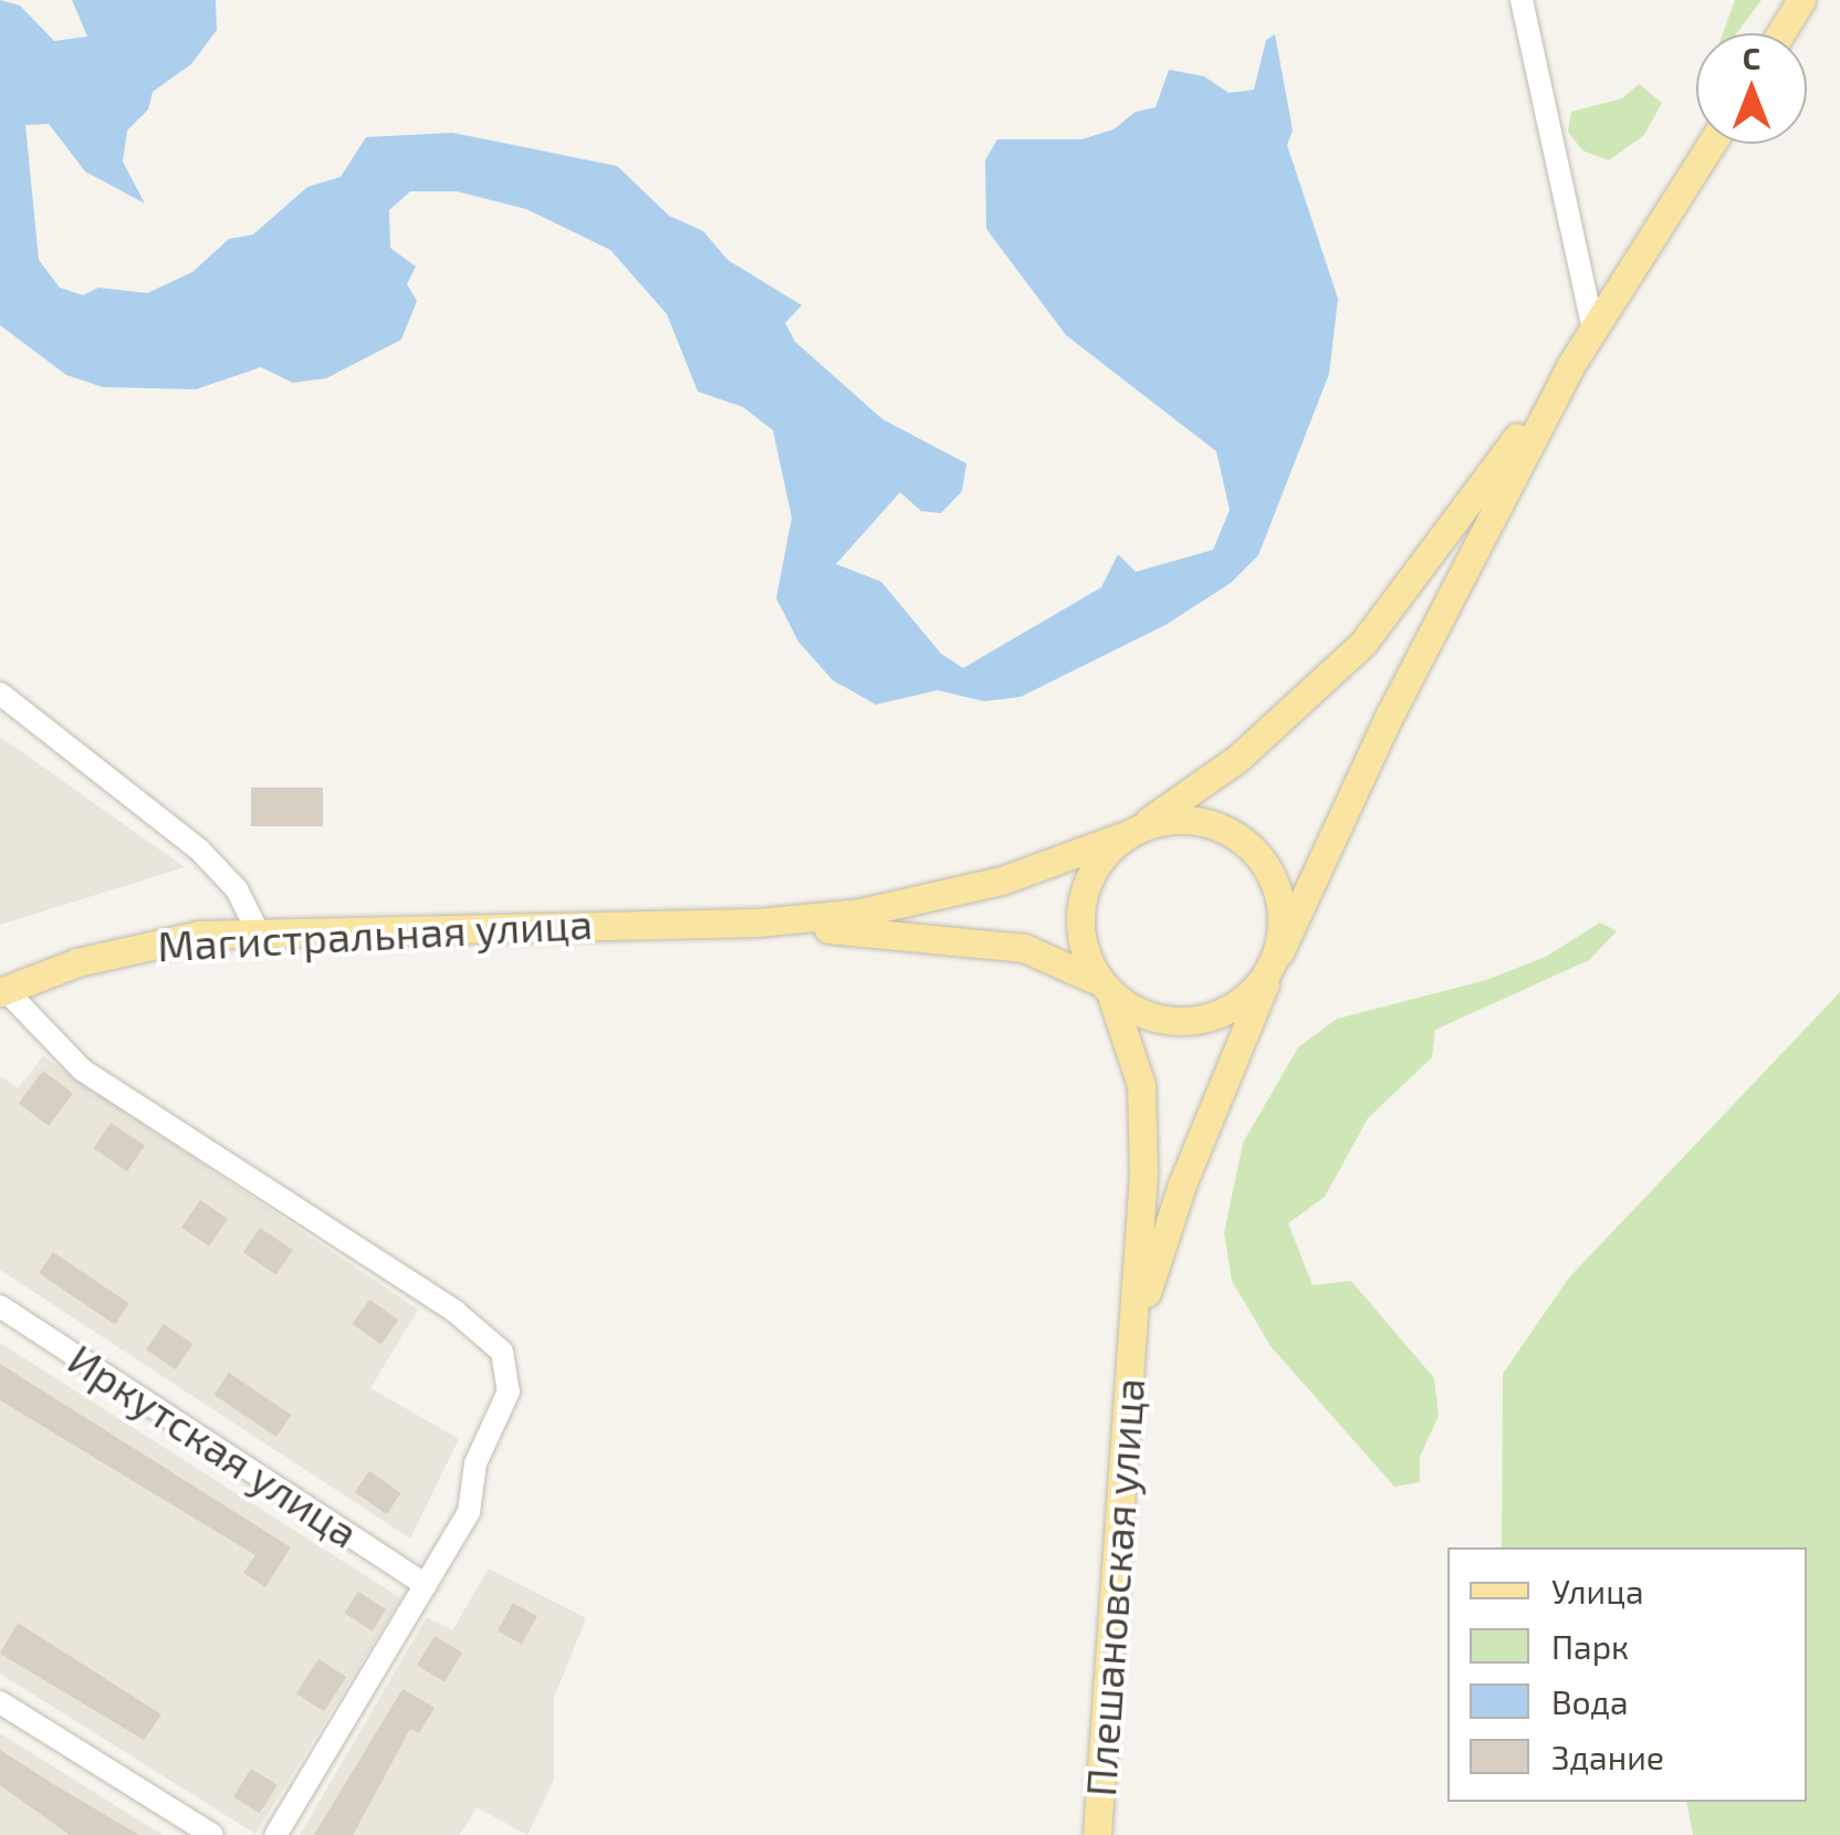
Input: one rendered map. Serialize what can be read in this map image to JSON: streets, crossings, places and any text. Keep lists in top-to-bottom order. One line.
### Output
{"streets":{"main road":["Магистральная улица","Плешановская улица"],"street":["Иркутская улица"]},"legend":["Улица","Парк","Вода","Здание"],"north":"top"}
